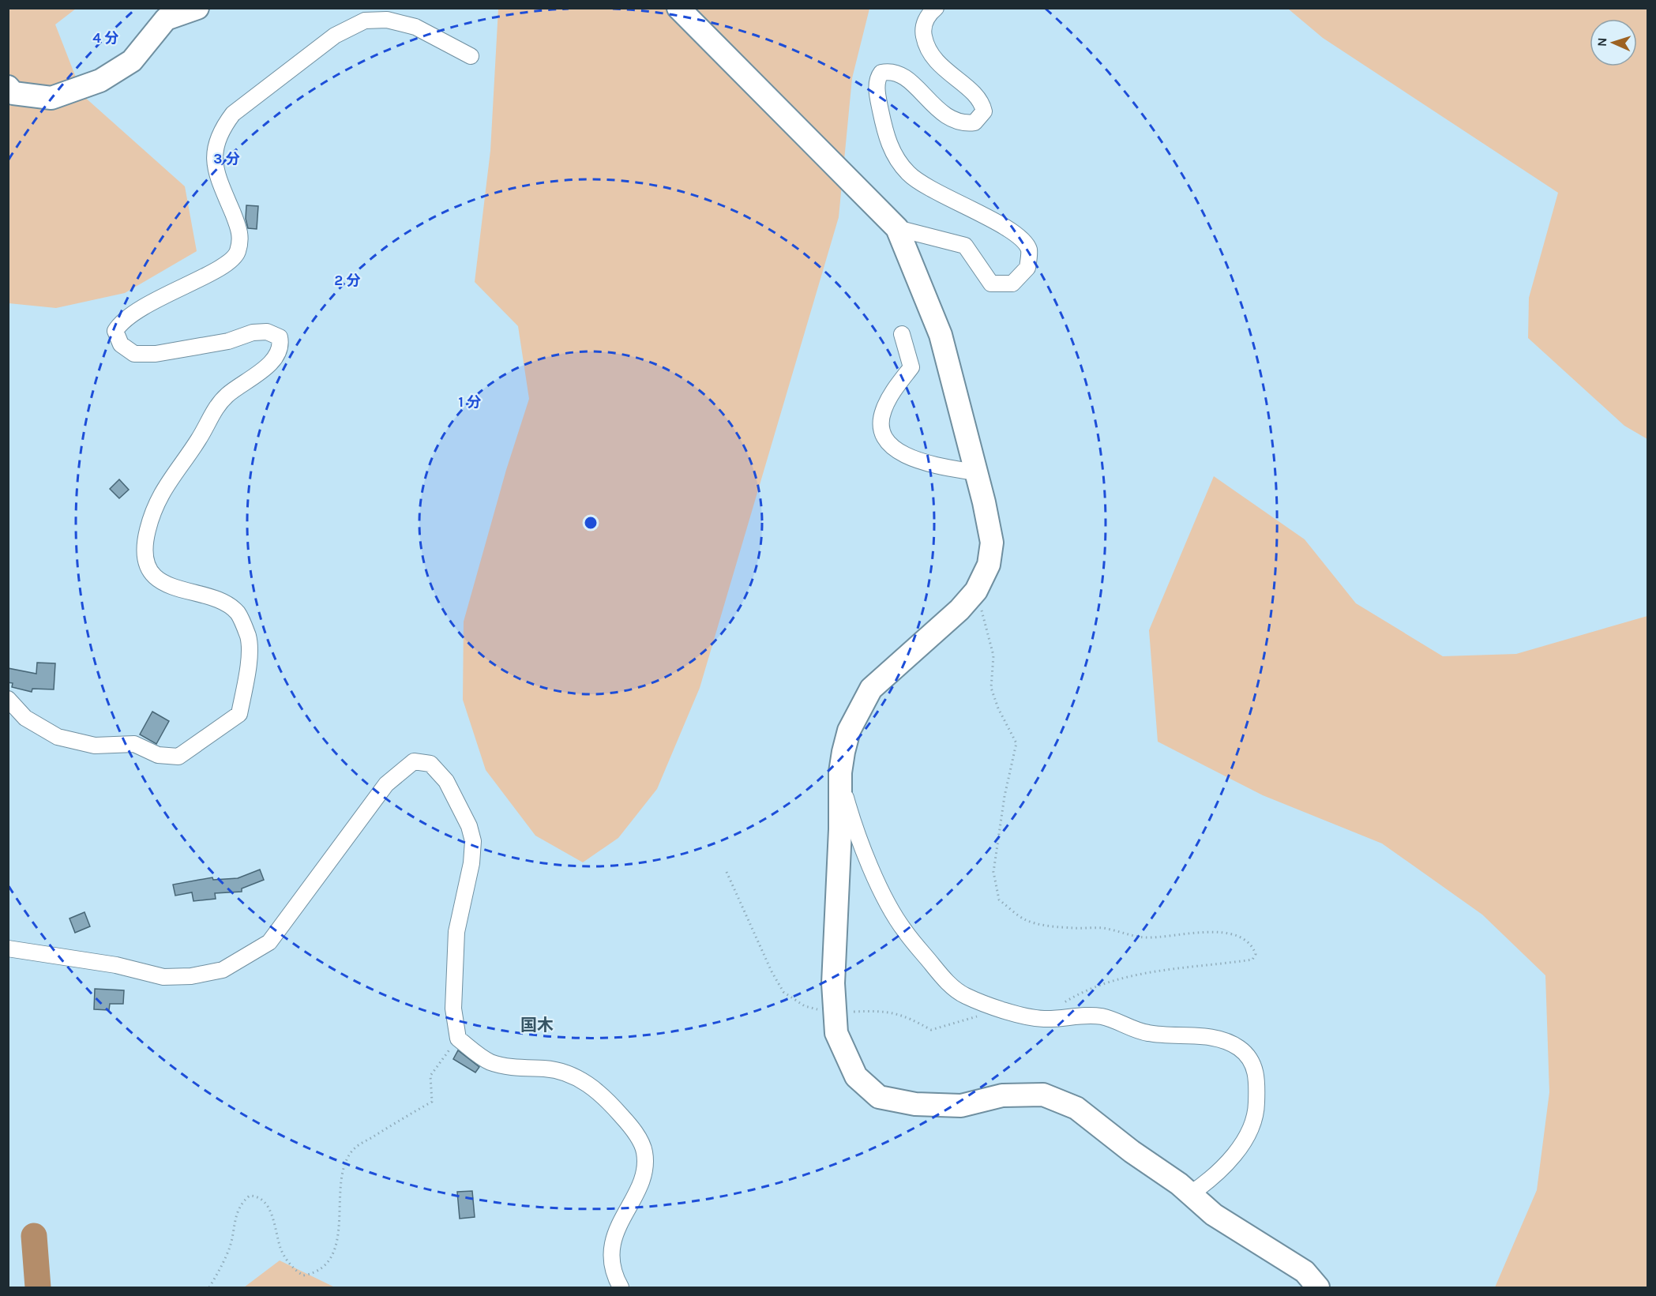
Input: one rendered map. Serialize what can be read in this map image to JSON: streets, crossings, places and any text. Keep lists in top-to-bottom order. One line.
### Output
{"districts":["国木"],"north":"left","rings":["4 分","3 分","2 分","1 分"]}
